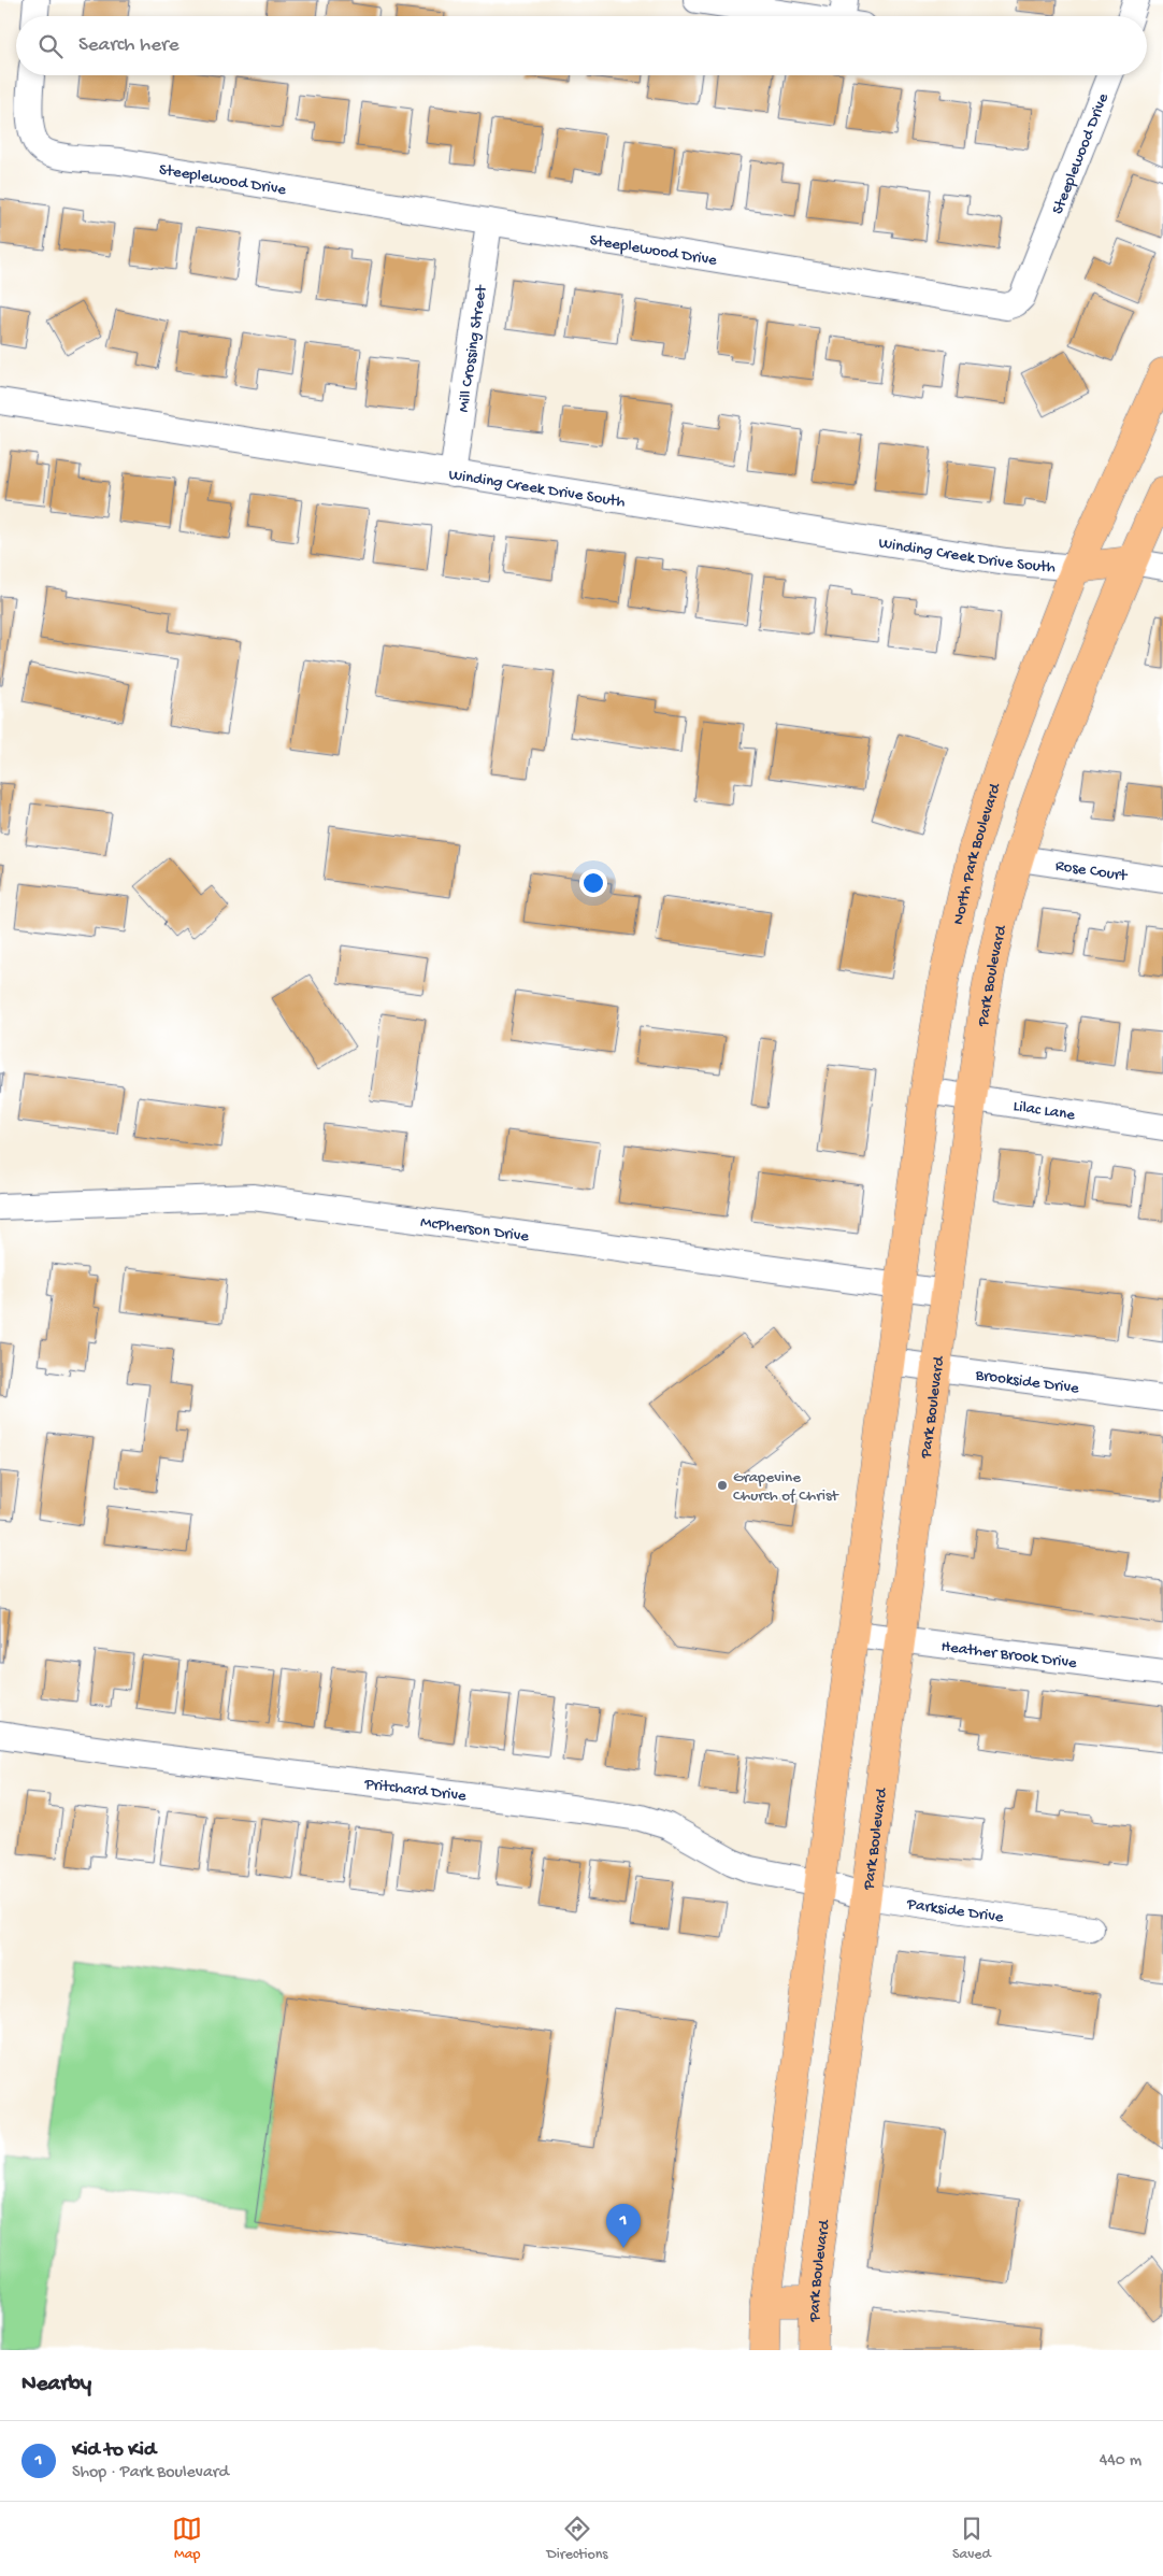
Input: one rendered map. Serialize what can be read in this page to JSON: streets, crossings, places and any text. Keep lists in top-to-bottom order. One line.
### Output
{"streets":{"main road":["North Park Boulevard","Park Boulevard"],"street":["Steeplewood Drive","Mill Crossing Street","Winding Creek Drive South","Rose Court","Lilac Lane","McPherson Drive","Brookside Drive","Heather Brook Drive","Pritchard Drive","Parkside Drive"]},"crossings":[["Steeplewood Drive","Mill Crossing Street"],["Mill Crossing Street","Winding Creek Drive South"],["Winding Creek Drive South","North Park Boulevard"],["North Park Boulevard","Lilac Lane"],["North Park Boulevard","McPherson Drive"],["North Park Boulevard","Brookside Drive"],["Rose Court","Park Boulevard"],["Park Boulevard","Lilac Lane"],["Park Boulevard","McPherson Drive"],["Park Boulevard","Brookside Drive"],["Park Boulevard","Heather Brook Drive"],["Park Boulevard","Parkside Drive"],["Pritchard Drive","Parkside Drive"]],"places":["Grapevine Church of Christ"],"page":{"search":"Search here","pins":"1","heading":"Nearby","list":[{"mark":"1","name":"Kid to Kid","note":"Shop · Park Boulevard","value":"440 m"}],"nav":["Map","Directions","Saved"]}}
